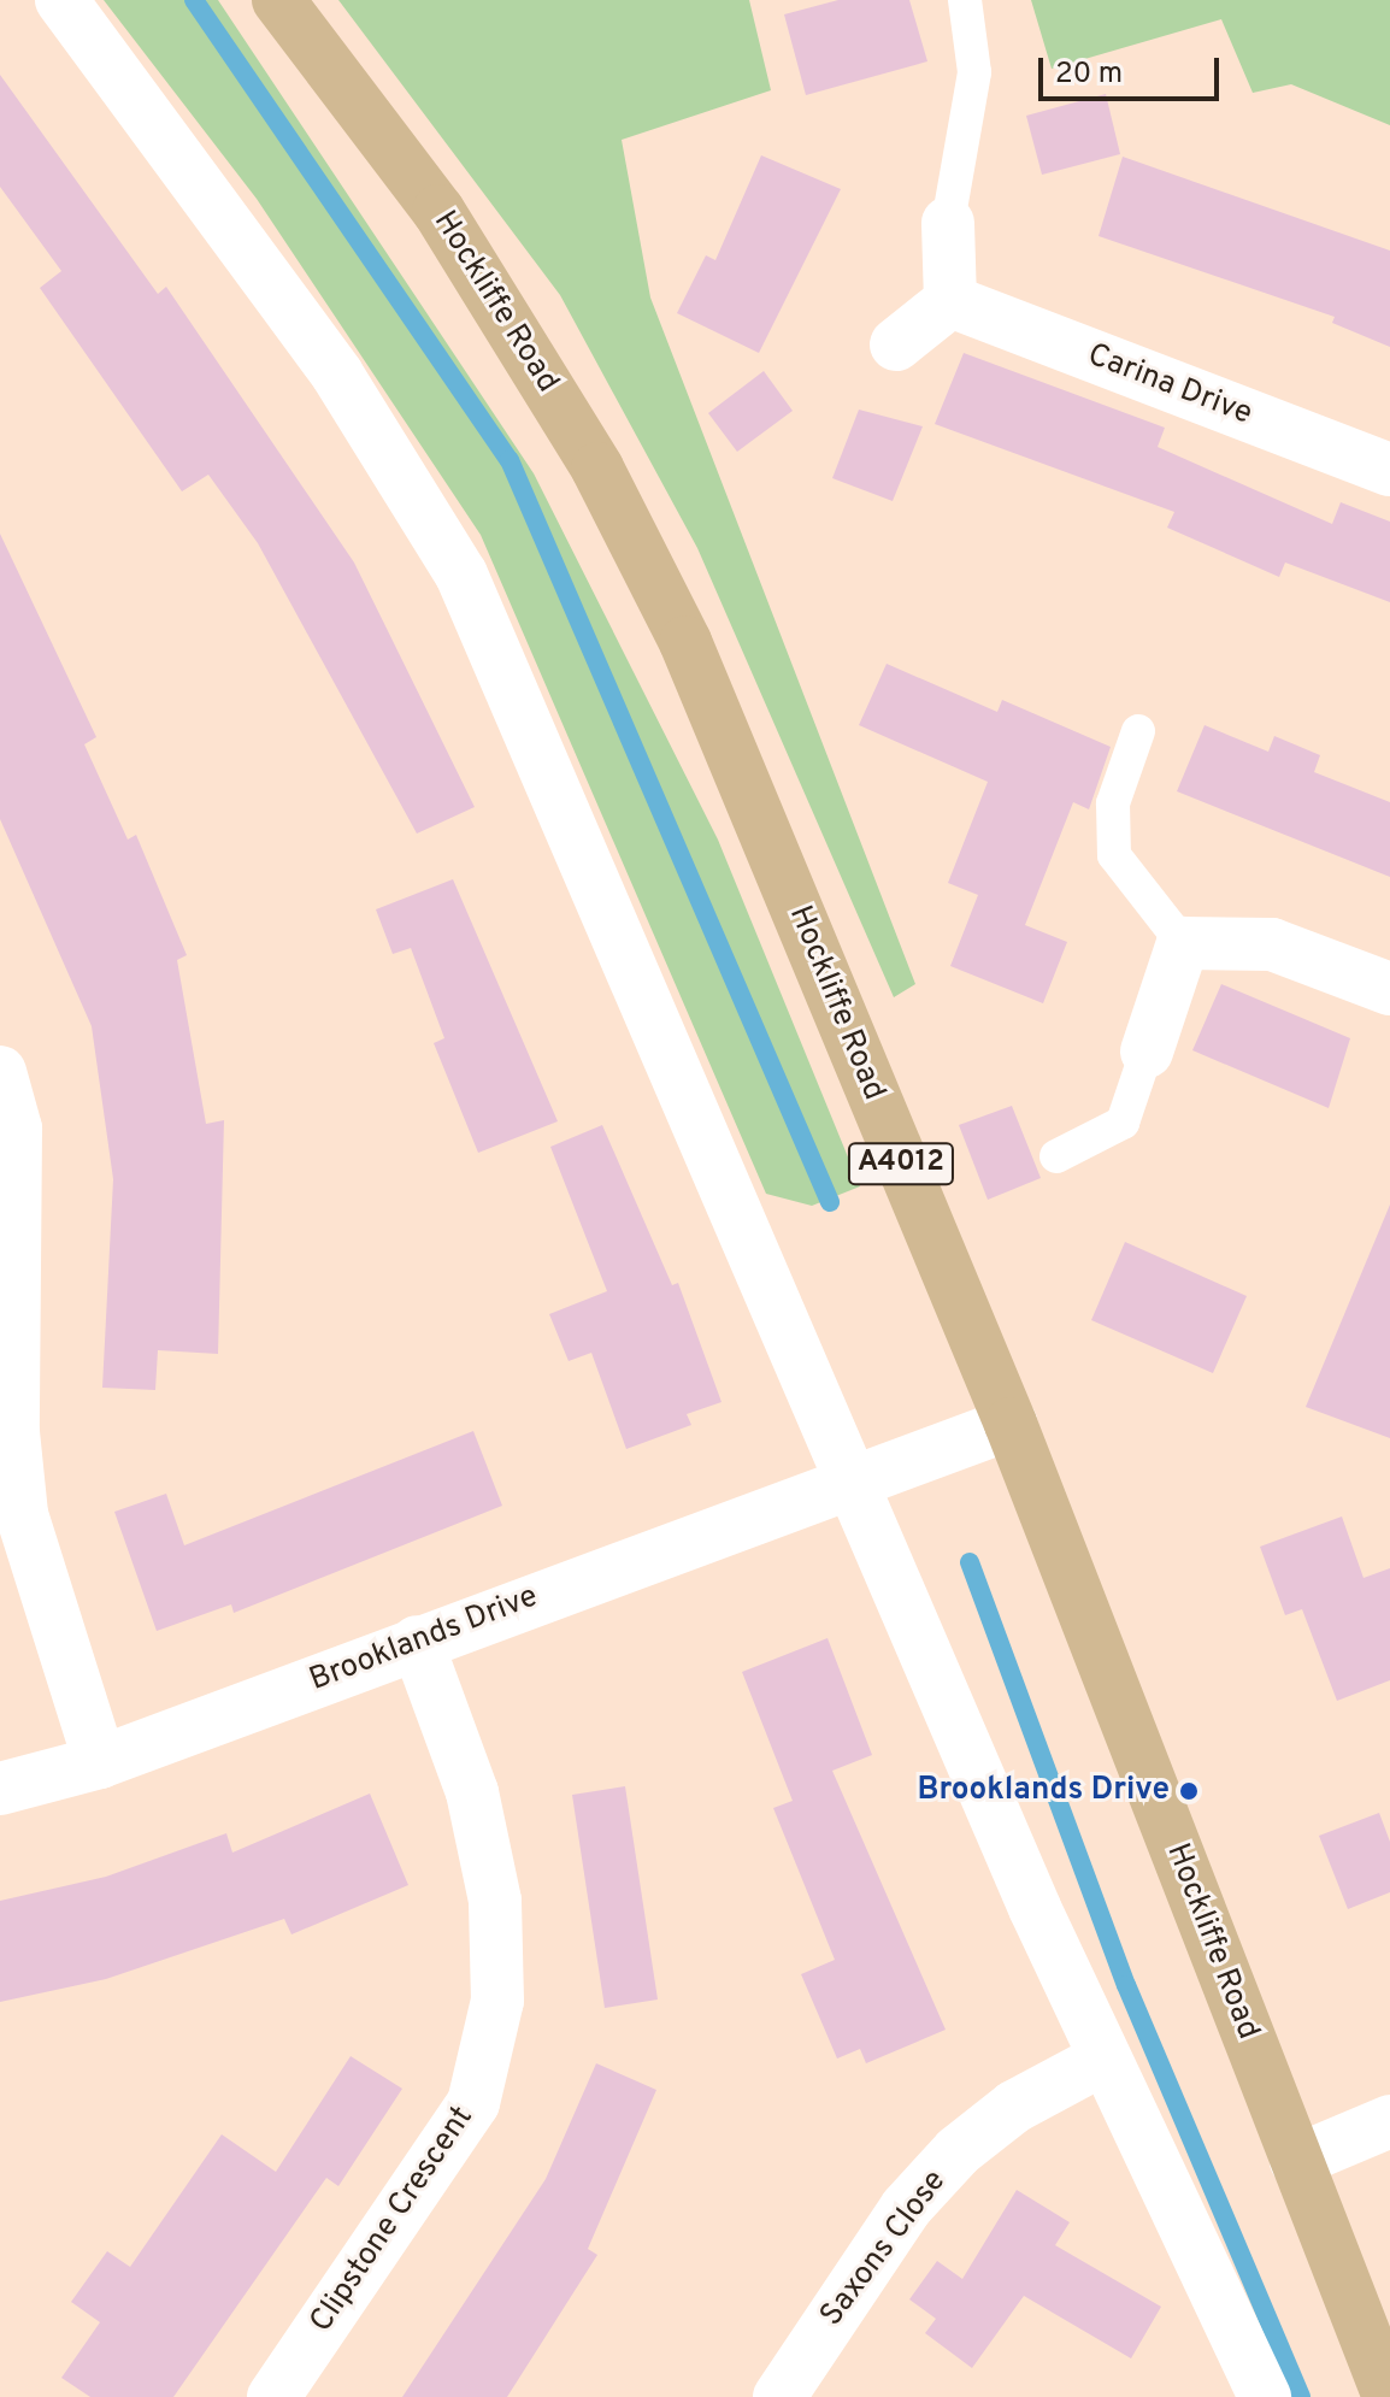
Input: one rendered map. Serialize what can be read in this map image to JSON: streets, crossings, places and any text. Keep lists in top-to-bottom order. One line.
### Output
{"streets":{"main road":["Hockliffe Road","A4012"],"street":["Carina Drive","Brooklands Drive","Clipstone Crescent","Saxons Close"]},"crossings":[["Hockliffe Road","Brooklands Drive"],["Brooklands Drive","Clipstone Crescent"]],"places":["Brooklands Drive"],"scale_bar":"20 m"}
